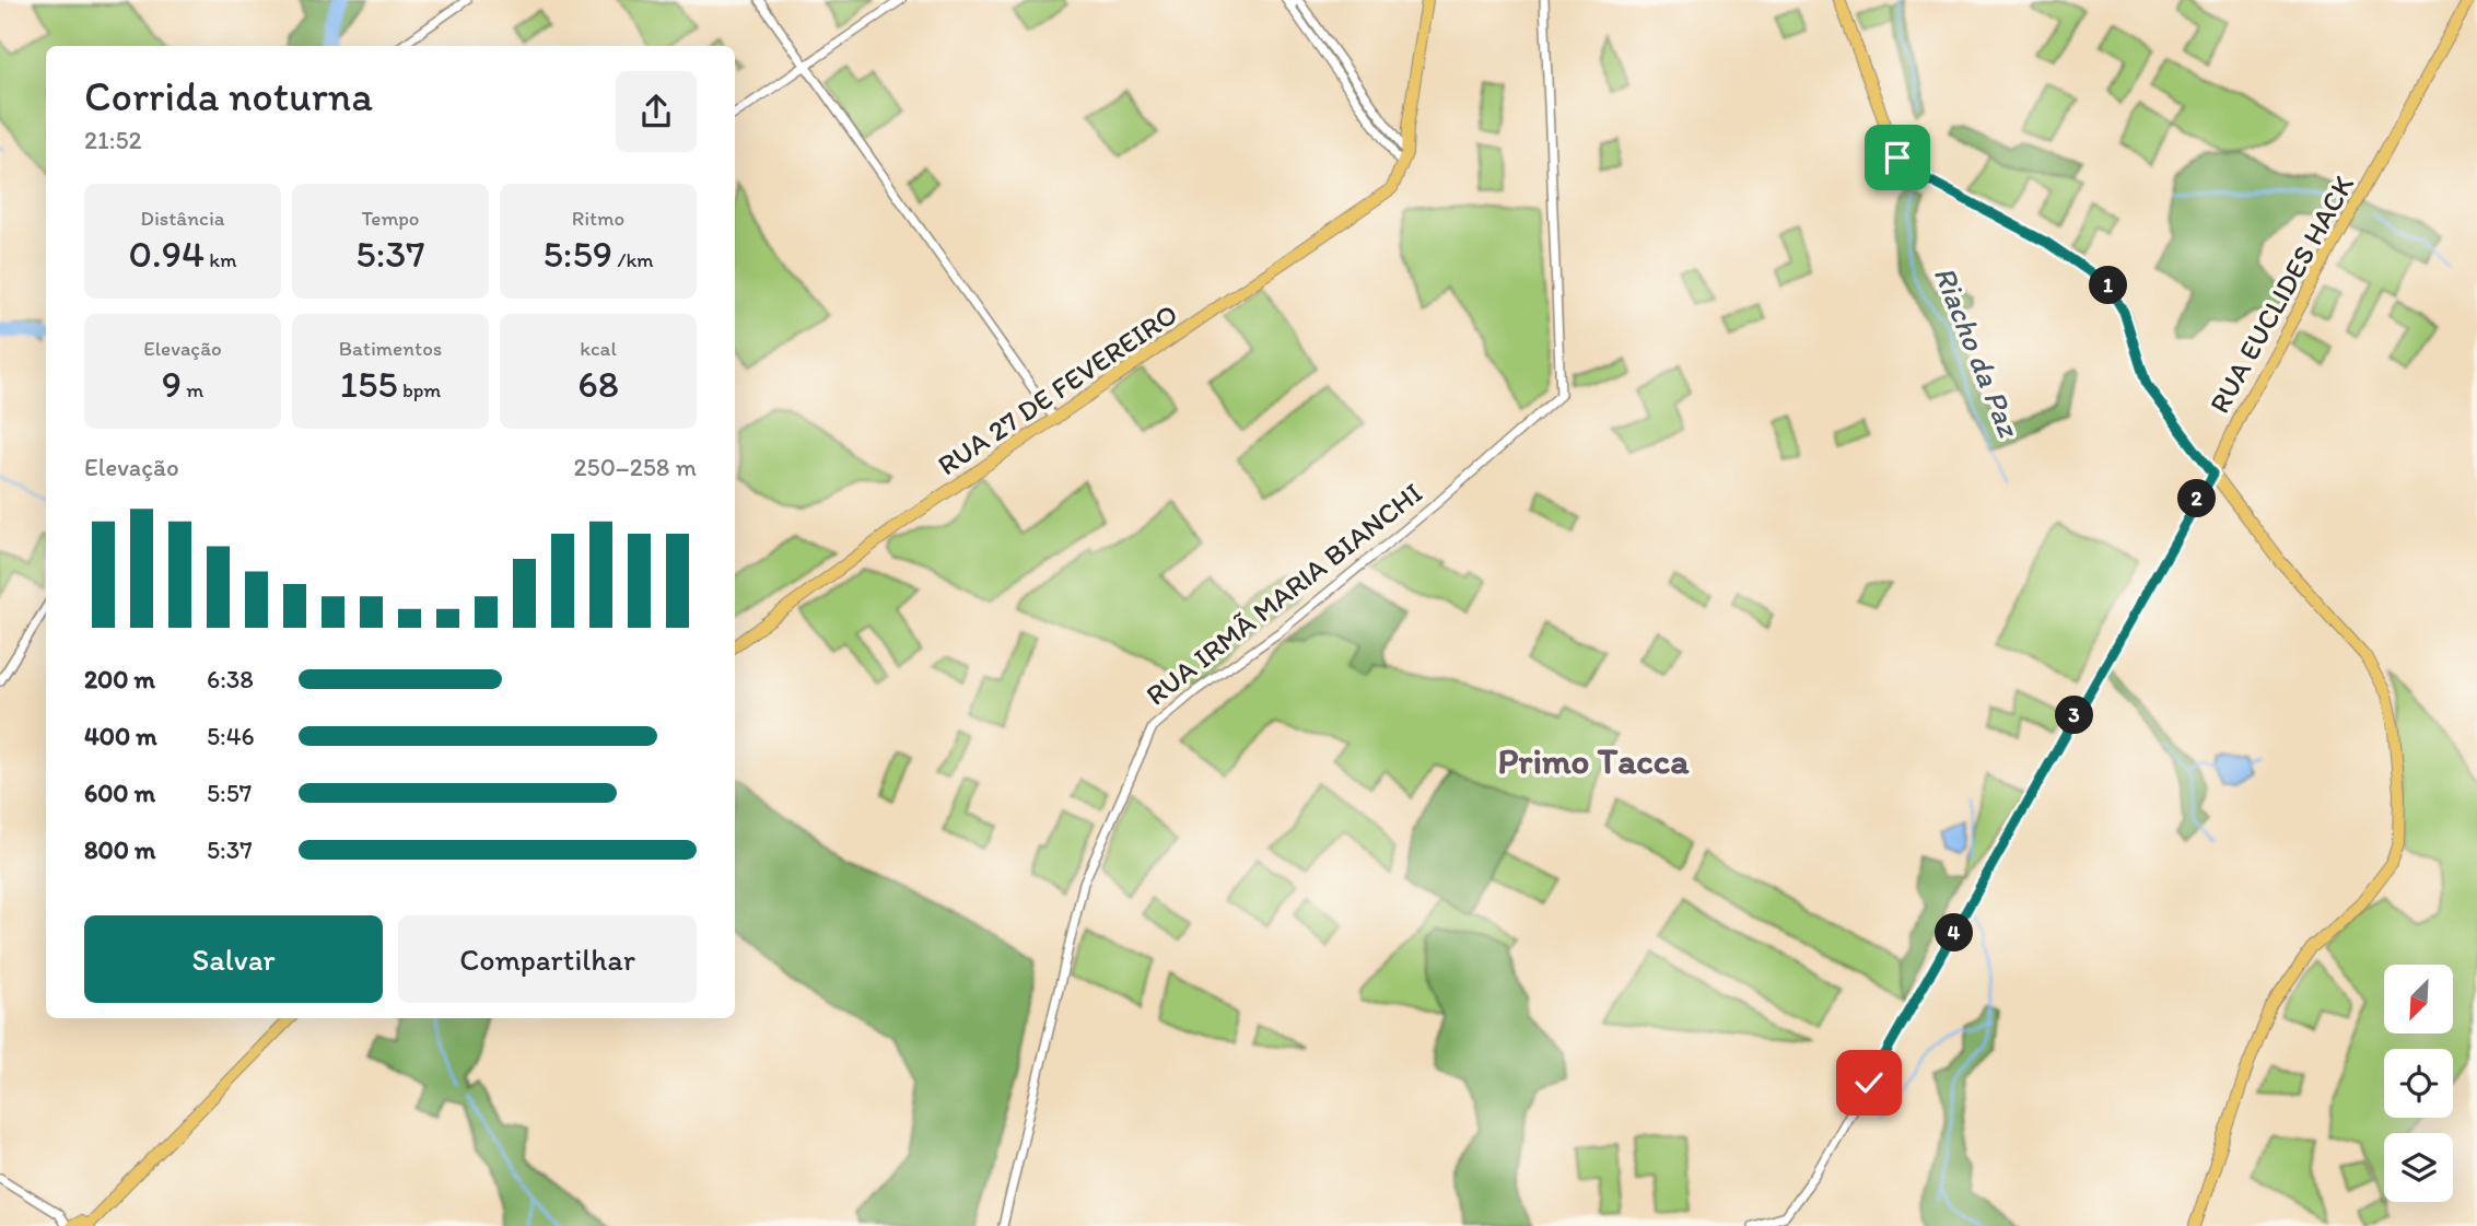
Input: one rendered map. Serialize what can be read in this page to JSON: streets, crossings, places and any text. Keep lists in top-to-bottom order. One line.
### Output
{"streets":{"main road":["RUA EUCLIDES HACK","RUA 27 DE FEVEREIRO"],"street":["RUA IRMÃ MARIA BIANCHI"]},"districts":["Primo Tacca"],"water":["Riacho da Paz"],"north":"bottom left","page":{"heading":["Corrida noturna","21:52"],"stats":[["Distância","0.94 km"],["Tempo","5:37"],["Ritmo","5:59 /km"],["Elevação","9 m"],["Batimentos","155 bpm"],["kcal","68"]],"pins":["1","2","3","4"],"chart":["Elevação","250–258 m"],"list":[{"name":"200 m","note":"6:38"},{"name":"400 m","note":"5:46"},{"name":"600 m","note":"5:57"},{"name":"800 m","note":"5:37"}],"buttons":["Salvar","Compartilhar"]}}
